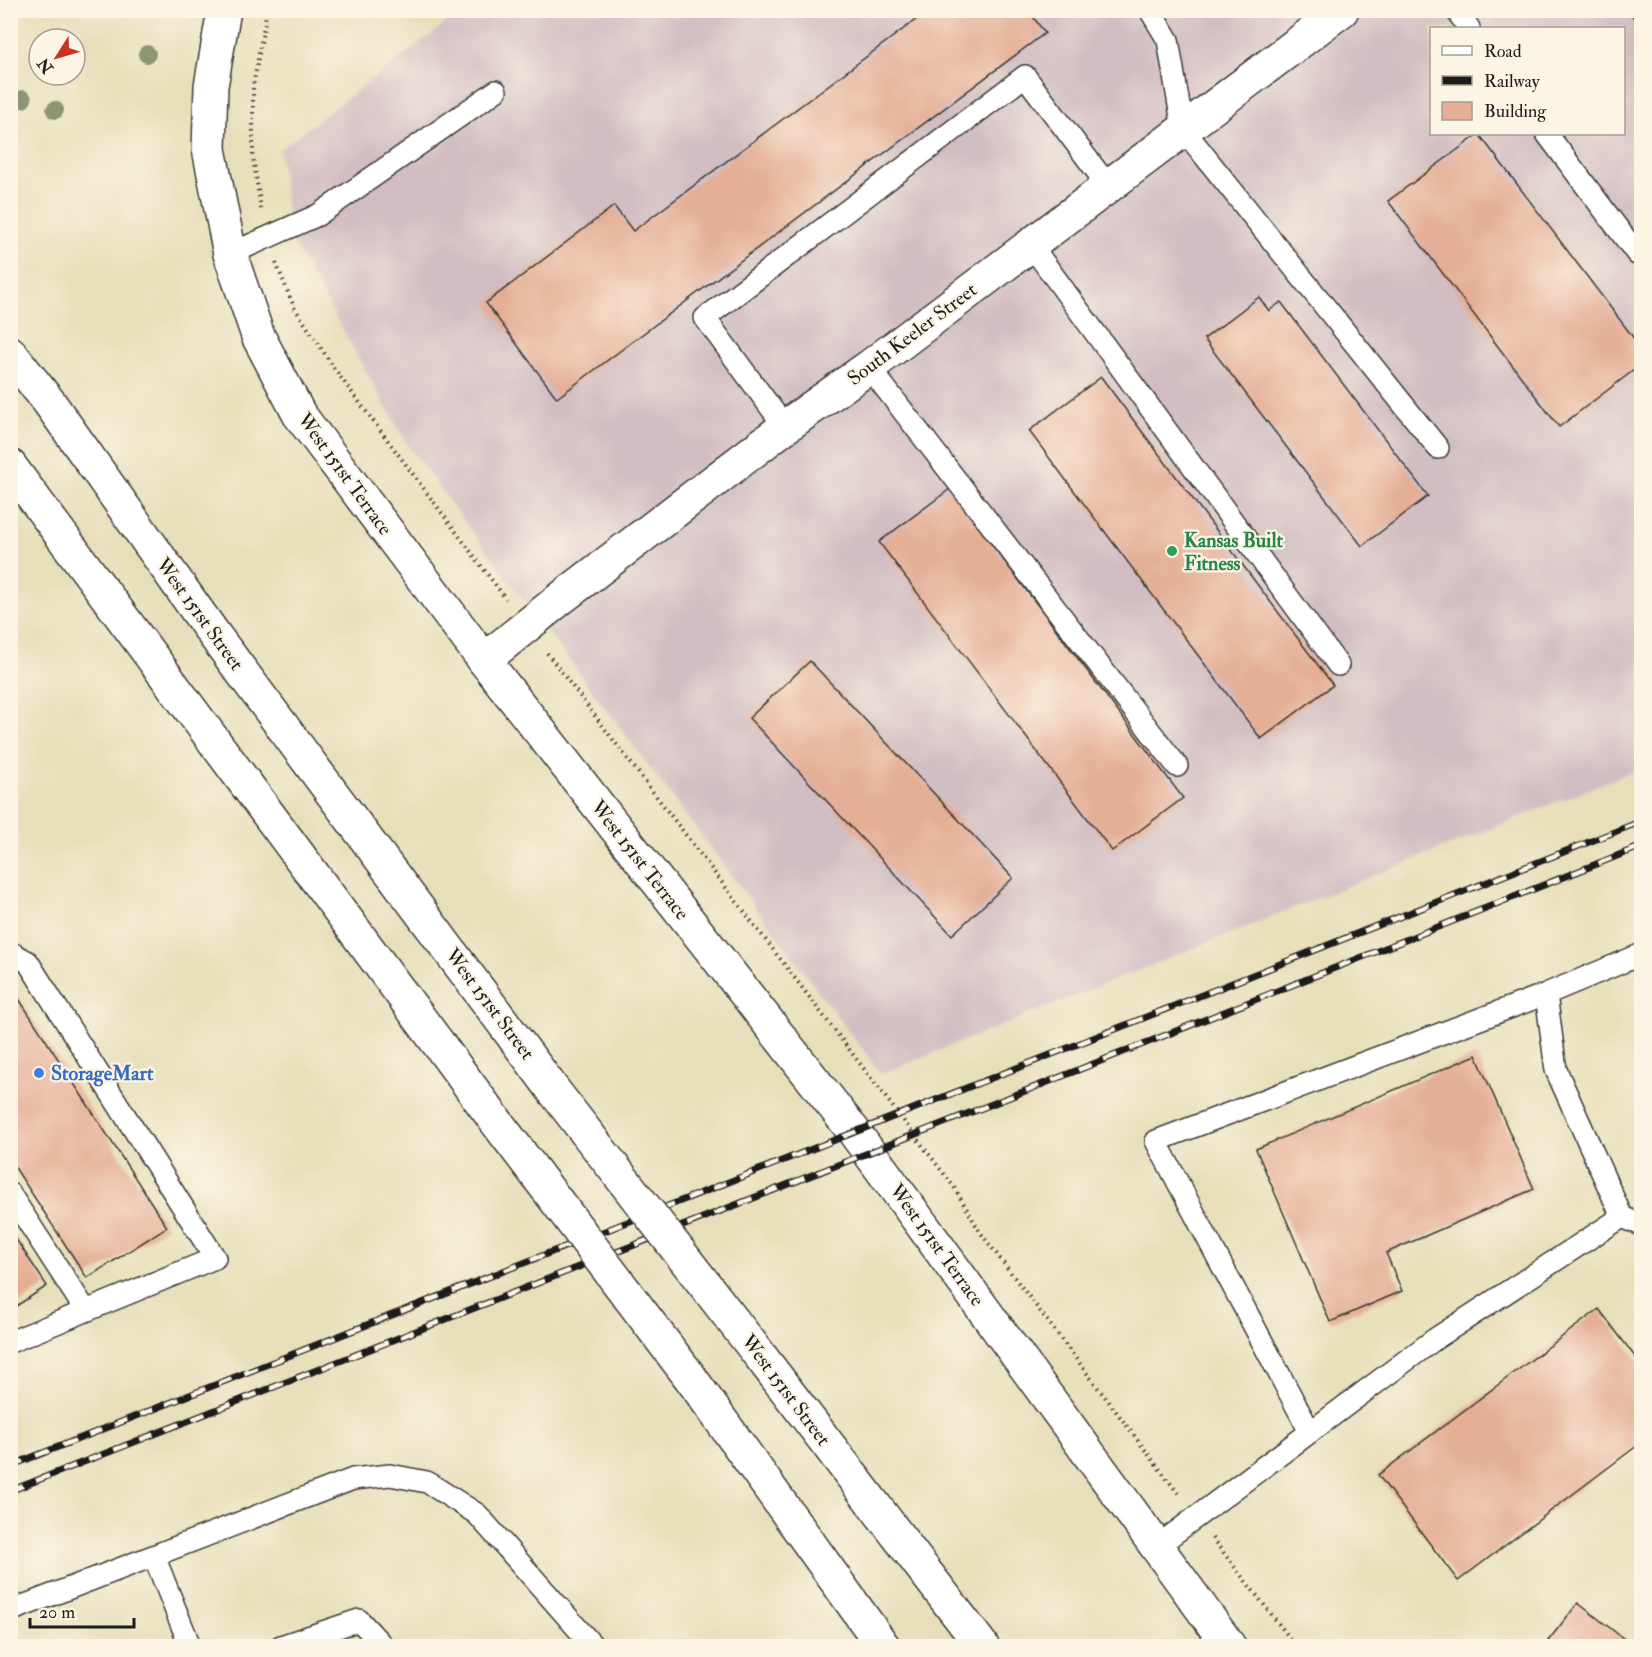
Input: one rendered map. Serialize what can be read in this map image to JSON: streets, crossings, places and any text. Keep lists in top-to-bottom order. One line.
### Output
{"streets":{"main road":["South Keeler Street","West 151st Terrace","West 151st Street"]},"crossings":[["South Keeler Street","West 151st Terrace"]],"places":["Kansas Built Fitness","StorageMart"],"legend":["Road","Railway","Building"],"scale_bar":"20 m","north":"bottom left"}
